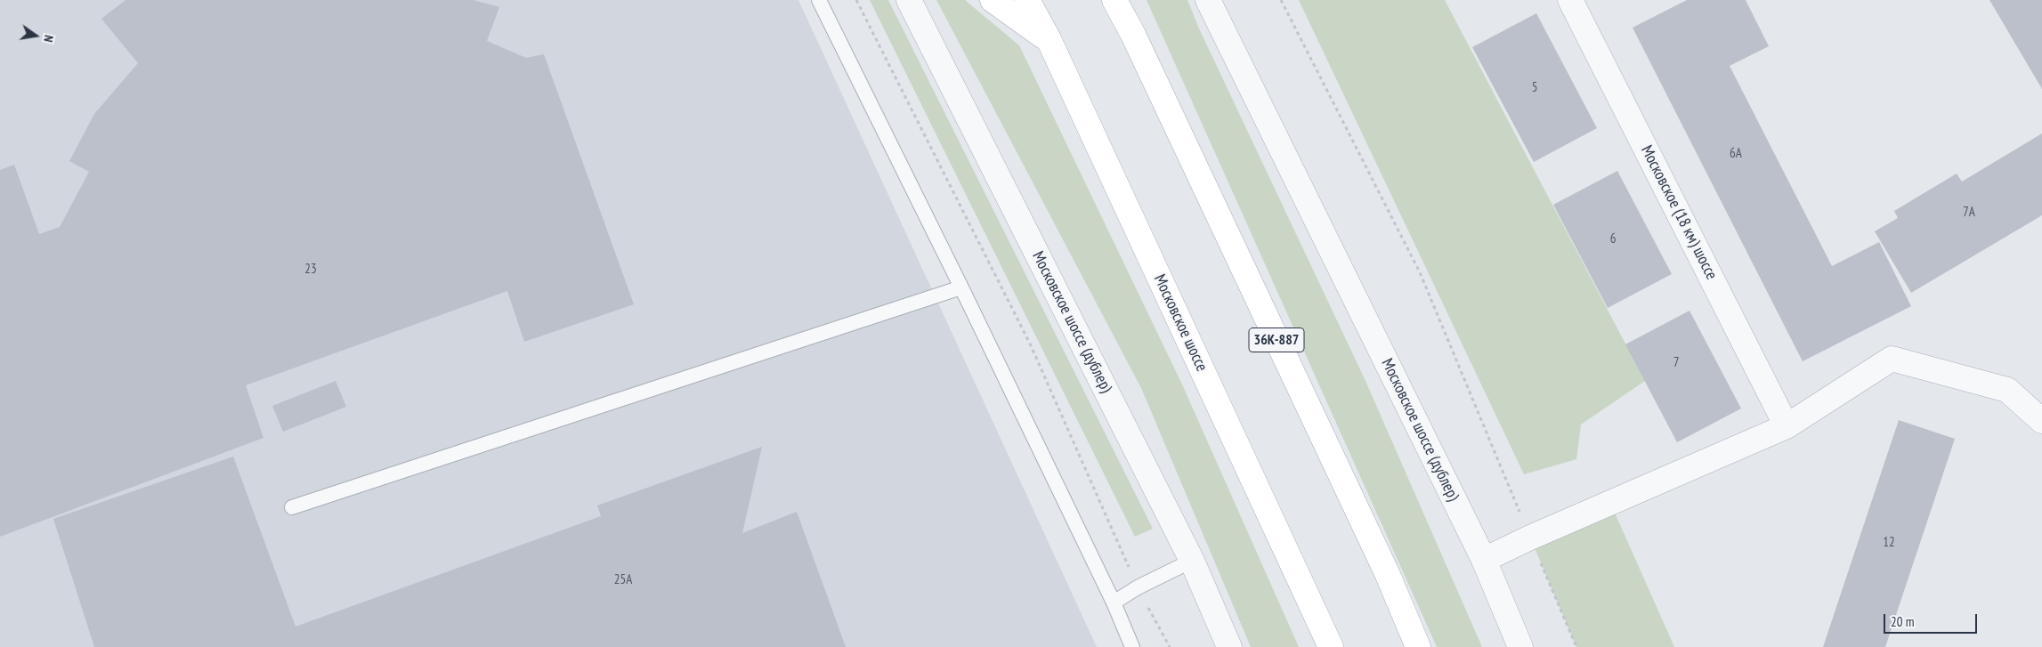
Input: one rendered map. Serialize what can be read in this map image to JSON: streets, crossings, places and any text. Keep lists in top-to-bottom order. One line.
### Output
{"streets":{"main road":["Московское шоссе","36К-887"],"street":["Московское (18 км) шоссе","Московское шоссе (дублер)"]},"house_numbers":["5","6А","7А","6","23","7","12","25А"],"scale_bar":"20 m","north":"right"}
